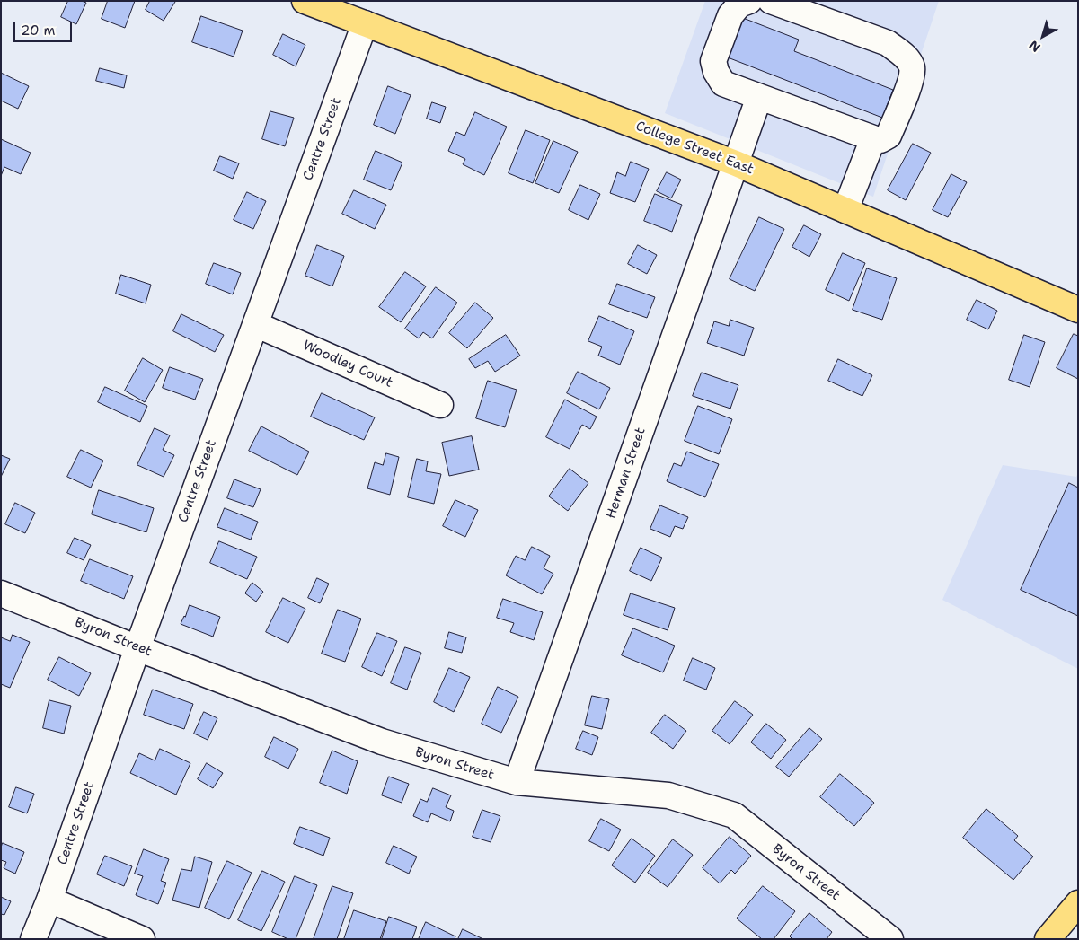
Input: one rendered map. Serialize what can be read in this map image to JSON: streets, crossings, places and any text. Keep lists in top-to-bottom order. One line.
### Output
{"streets":{"main road":["College Street East"],"street":["Centre Street","Woodley Court","Herman Street","Byron Street"]},"crossings":[["Centre Street","College Street East"],["Centre Street","Woodley Court"],["Centre Street","Byron Street"],["College Street East","Herman Street"],["Herman Street","Byron Street"]],"scale_bar":"20 m","north":"bottom left"}
